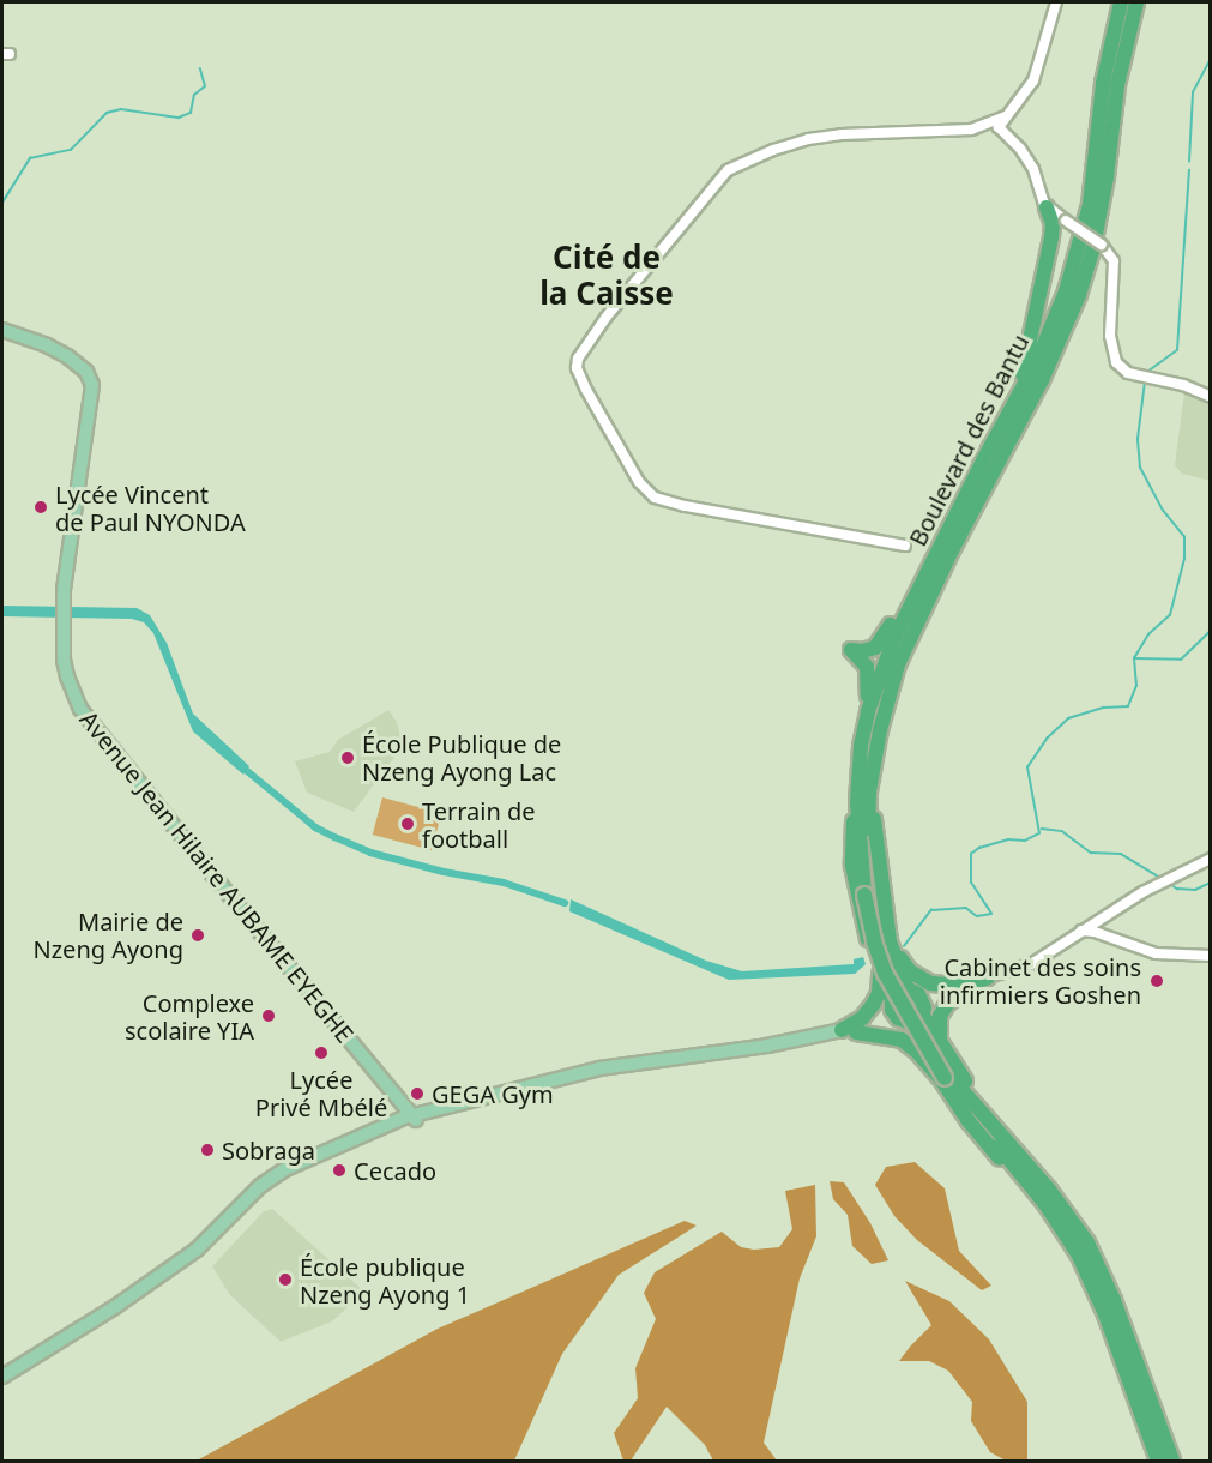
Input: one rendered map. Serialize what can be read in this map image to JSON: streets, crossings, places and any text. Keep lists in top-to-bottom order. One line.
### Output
{"streets":{"highway":["Boulevard des Bantu"],"main road":["Avenue Jean Hilaire AUBAME EYEGHE"]},"districts":["Cité de la Caisse"],"places":["Lycée Vincent de Paul NYONDA","École Publique de Nzeng Ayong Lac","Terrain de football","Mairie de Nzeng Ayong","Cabinet des soins infirmiers Goshen","Complexe scolaire YIA","Lycée Privé Mbélé","GEGA Gym","Sobraga","Cecado","École publique Nzeng Ayong 1"]}
